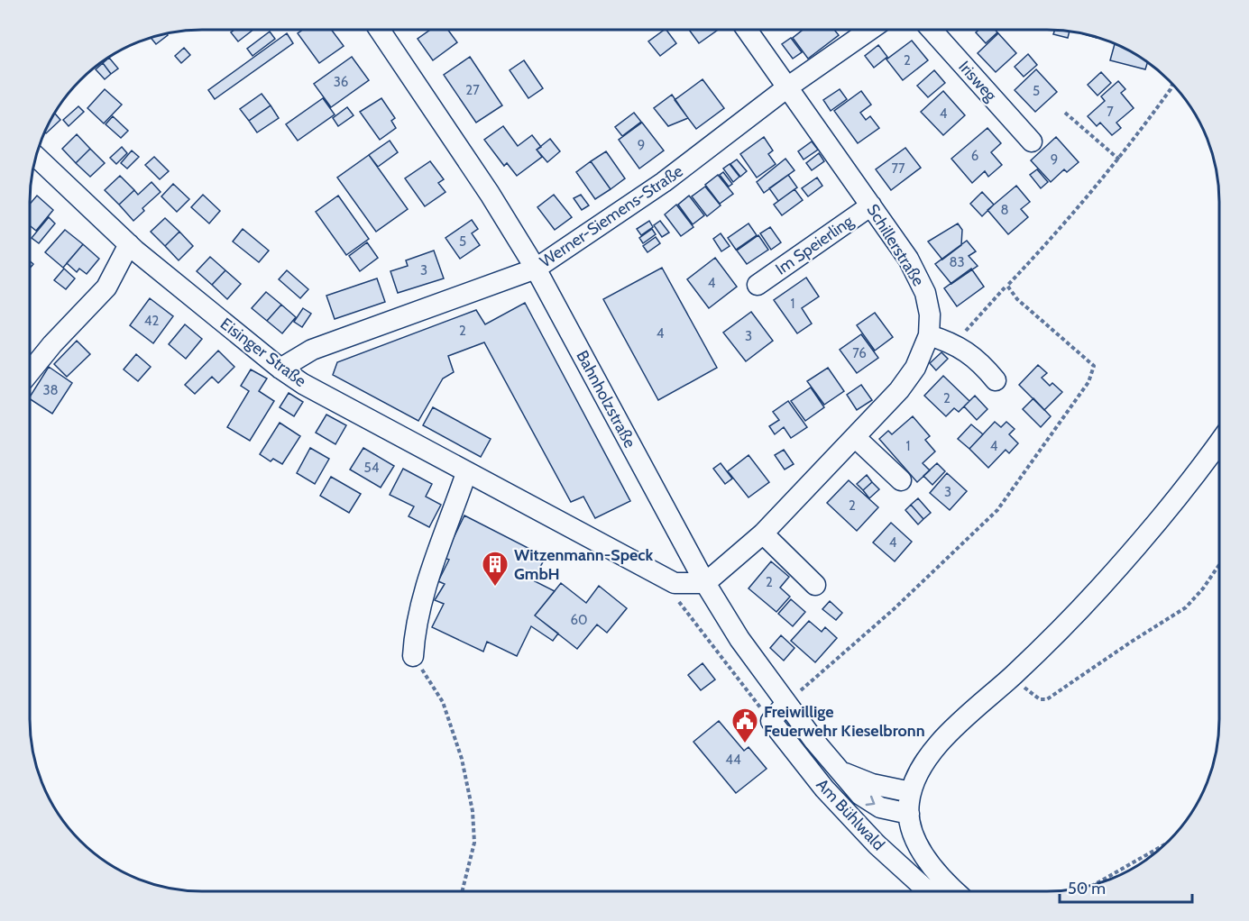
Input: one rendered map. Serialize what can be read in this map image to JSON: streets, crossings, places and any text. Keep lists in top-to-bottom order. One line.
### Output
{"streets":{"street":["Irisweg","Werner-Siemens-Straße","Im Speierling","Schillerstraße","Eisinger Straße","Bahnholzstraße","Am Bühlwald"]},"crossings":[["Werner-Siemens-Straße","Schillerstraße"],["Werner-Siemens-Straße","Eisinger Straße"],["Werner-Siemens-Straße","Bahnholzstraße"],["Im Speierling","Schillerstraße"],["Schillerstraße","Eisinger Straße"],["Schillerstraße","Bahnholzstraße"],["Eisinger Straße","Bahnholzstraße"]],"places":{"building":["Witzenmann-Speck GmbH"],"public building":["Freiwillige Feuerwehr Kieselbronn"]},"house_numbers":["2","36","27","5","7","4","9","6","9","77","8","5","83","3","4","1","42","2","4","3","76","38","2","1","4","54","3","2","4","2","60","44"],"scale_bar":"50 m"}
